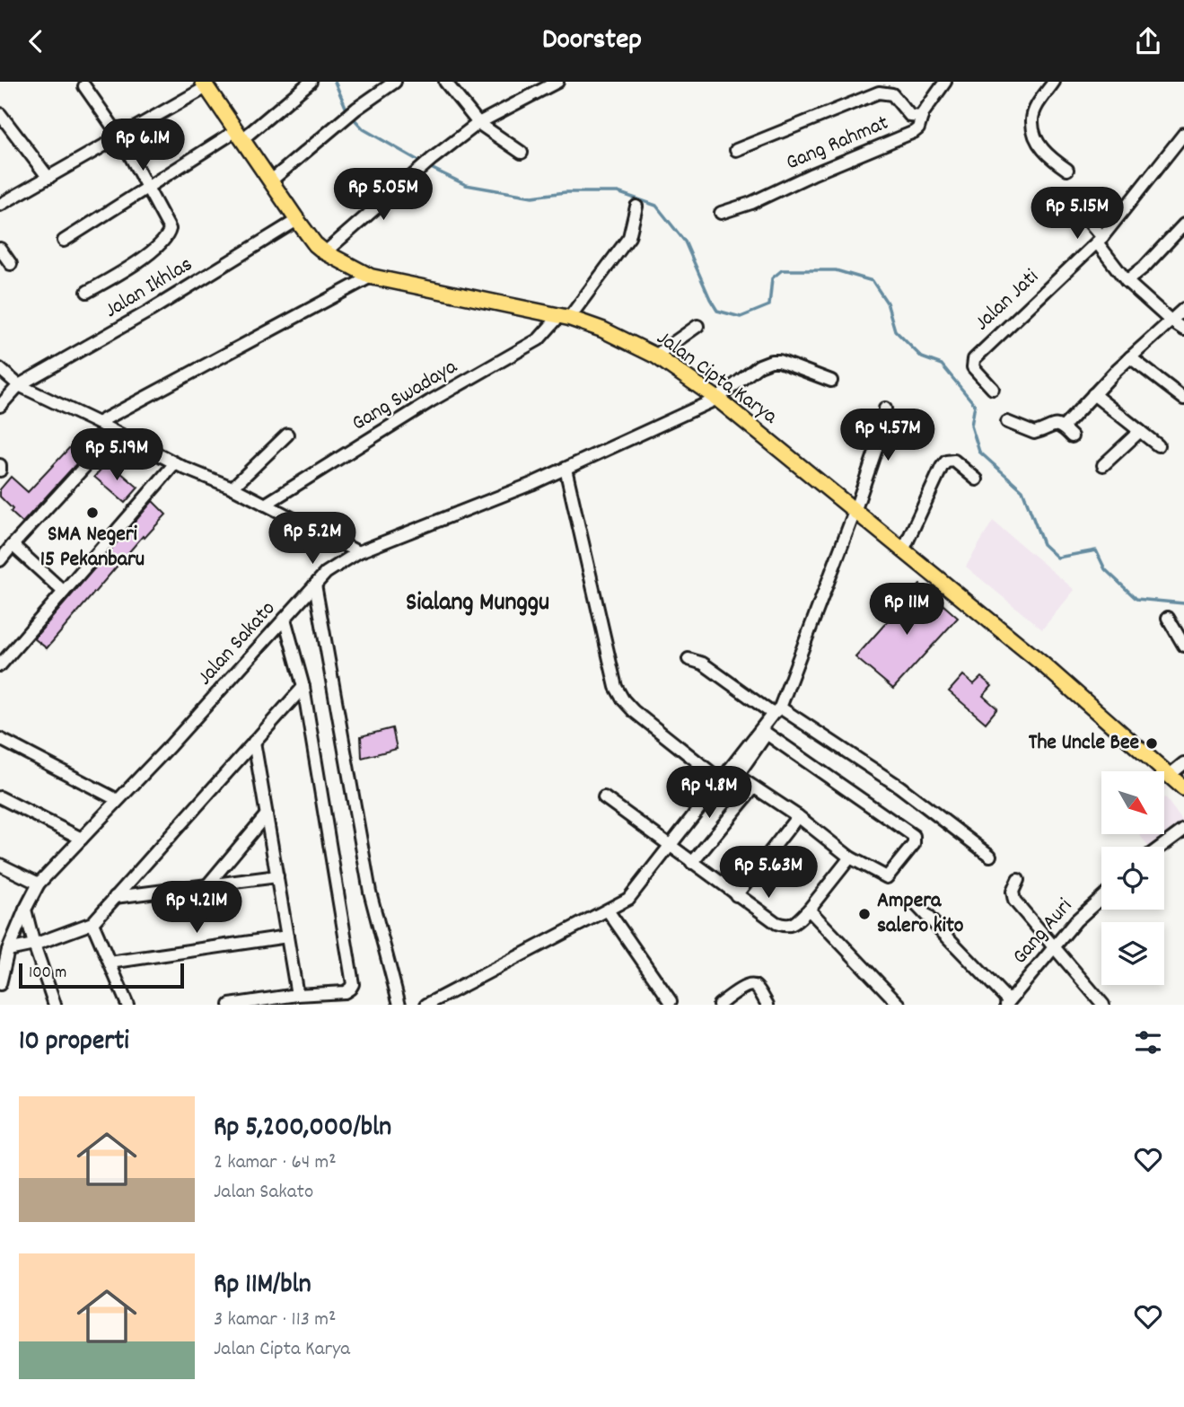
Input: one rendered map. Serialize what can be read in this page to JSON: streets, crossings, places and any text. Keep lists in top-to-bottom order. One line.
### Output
{"streets":{"main road":["Jalan Cipta Karya"],"street":["Gang Rahmat","Jalan Ikhlas","Jalan Jati","Gang Swadaya","Jalan Sakato","Gang Auri"]},"crossings":[["Jalan Ikhlas","Jalan Cipta Karya"],["Jalan Cipta Karya","Gang Swadaya"],["Jalan Cipta Karya","Jalan Sakato"]],"districts":["Sialang Munggu"],"places":["SMA Negeri 15 Pekanbaru","The Uncle Bee","Ampera salero kito"],"scale_bar":"100 m","north":"bottom right","page":{"header":"Doorstep","price":["Rp 6.1M","Rp 5.05M","Rp 5.15M","Rp 4.57M","Rp 5.19M","Rp 5.2M","Rp 11M","Rp 4.8M","Rp 5.63M","Rp 4.21M"],"scale":"100 m","heading":"10 properti","list":[{"name":"Rp 5,200,000/bln","note":"2 kamar · 64 m² · Jalan Sakato"},{"name":"Rp 11M/bln","note":"3 kamar · 113 m² · Jalan Cipta Karya"}]}}
